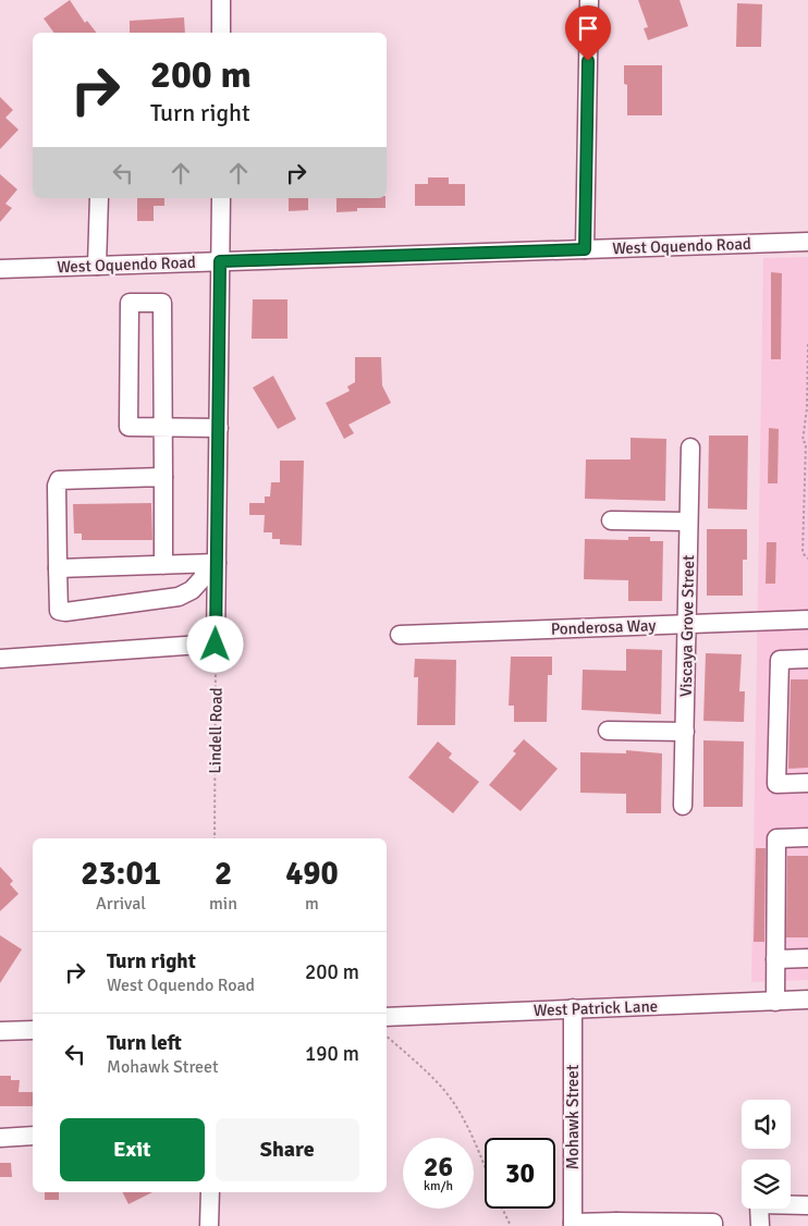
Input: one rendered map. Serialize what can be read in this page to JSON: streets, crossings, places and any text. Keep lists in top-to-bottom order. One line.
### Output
{"streets":{"street":["West Oquendo Road","Viscaya Grove Street","Ponderosa Way","West Patrick Lane","Mohawk Street"],"path":["Lindell Road"]},"crossings":[["Viscaya Grove Street","Ponderosa Way"],["West Patrick Lane","Mohawk Street"]],"page":{"turn":["200 m","Turn right"],"eta":["23:01","Arrival","2","min","490","m"],"list":[{"name":"Turn right","note":"West Oquendo Road","value":"200 m"},{"name":"Turn left","note":"Mohawk Street","value":"190 m"}],"buttons":["Exit","Share"],"speed":"26 km/h","limit":"30"}}
